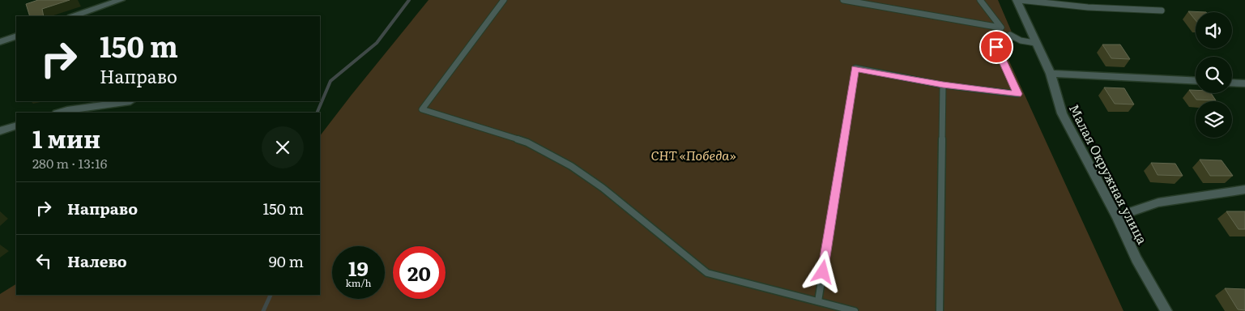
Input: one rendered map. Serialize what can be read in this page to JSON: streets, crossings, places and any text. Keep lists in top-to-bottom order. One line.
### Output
{"streets":{"street":["Малая Окружная улица"]},"parks":["СНТ «Победа»"],"page":{"turn":["150 m","Направо"],"heading":["1 мин","280 m · 13:16"],"list":[{"name":"Направо","value":"150 m"},{"name":"Налево","value":"90 m"}],"speed":"19 km/h","limit":"20"}}
